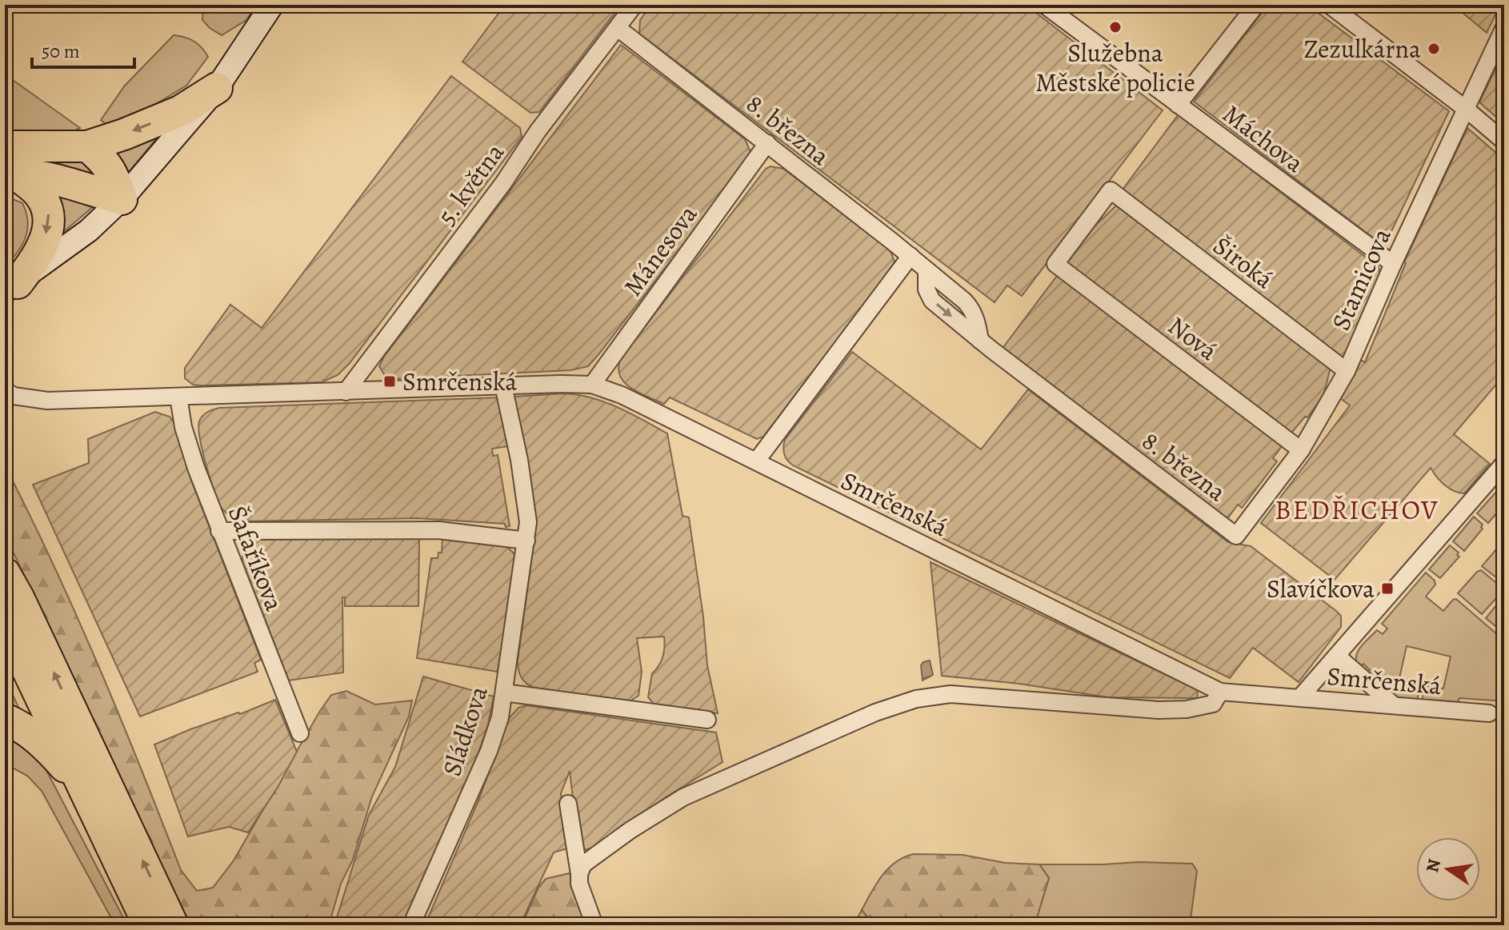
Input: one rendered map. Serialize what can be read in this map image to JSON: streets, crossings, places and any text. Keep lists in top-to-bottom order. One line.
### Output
{"streets":{"street":["8. března","Máchova","5. května","Mánesova","Široká","Stamicova","Nová","Smrčenská","Šafaříkova","Sládkova"]},"crossings":[["8. března","5. května"],["8. března","Mánesova"],["8. března","Stamicova"],["Máchova","Stamicova"],["5. května","Smrčenská"],["Mánesova","Smrčenská"],["Široká","Stamicova"],["Široká","Nová"],["Stamicova","Nová"],["Smrčenská","Šafaříkova"],["Smrčenská","Sládkova"]],"districts":["BEDŘICHOV"],"places":{"other":["Služebna Městské policie","Zezulkárna"],"transit":["Smrčenská","Slavíčkova"]},"scale_bar":"50 m","north":"left"}
